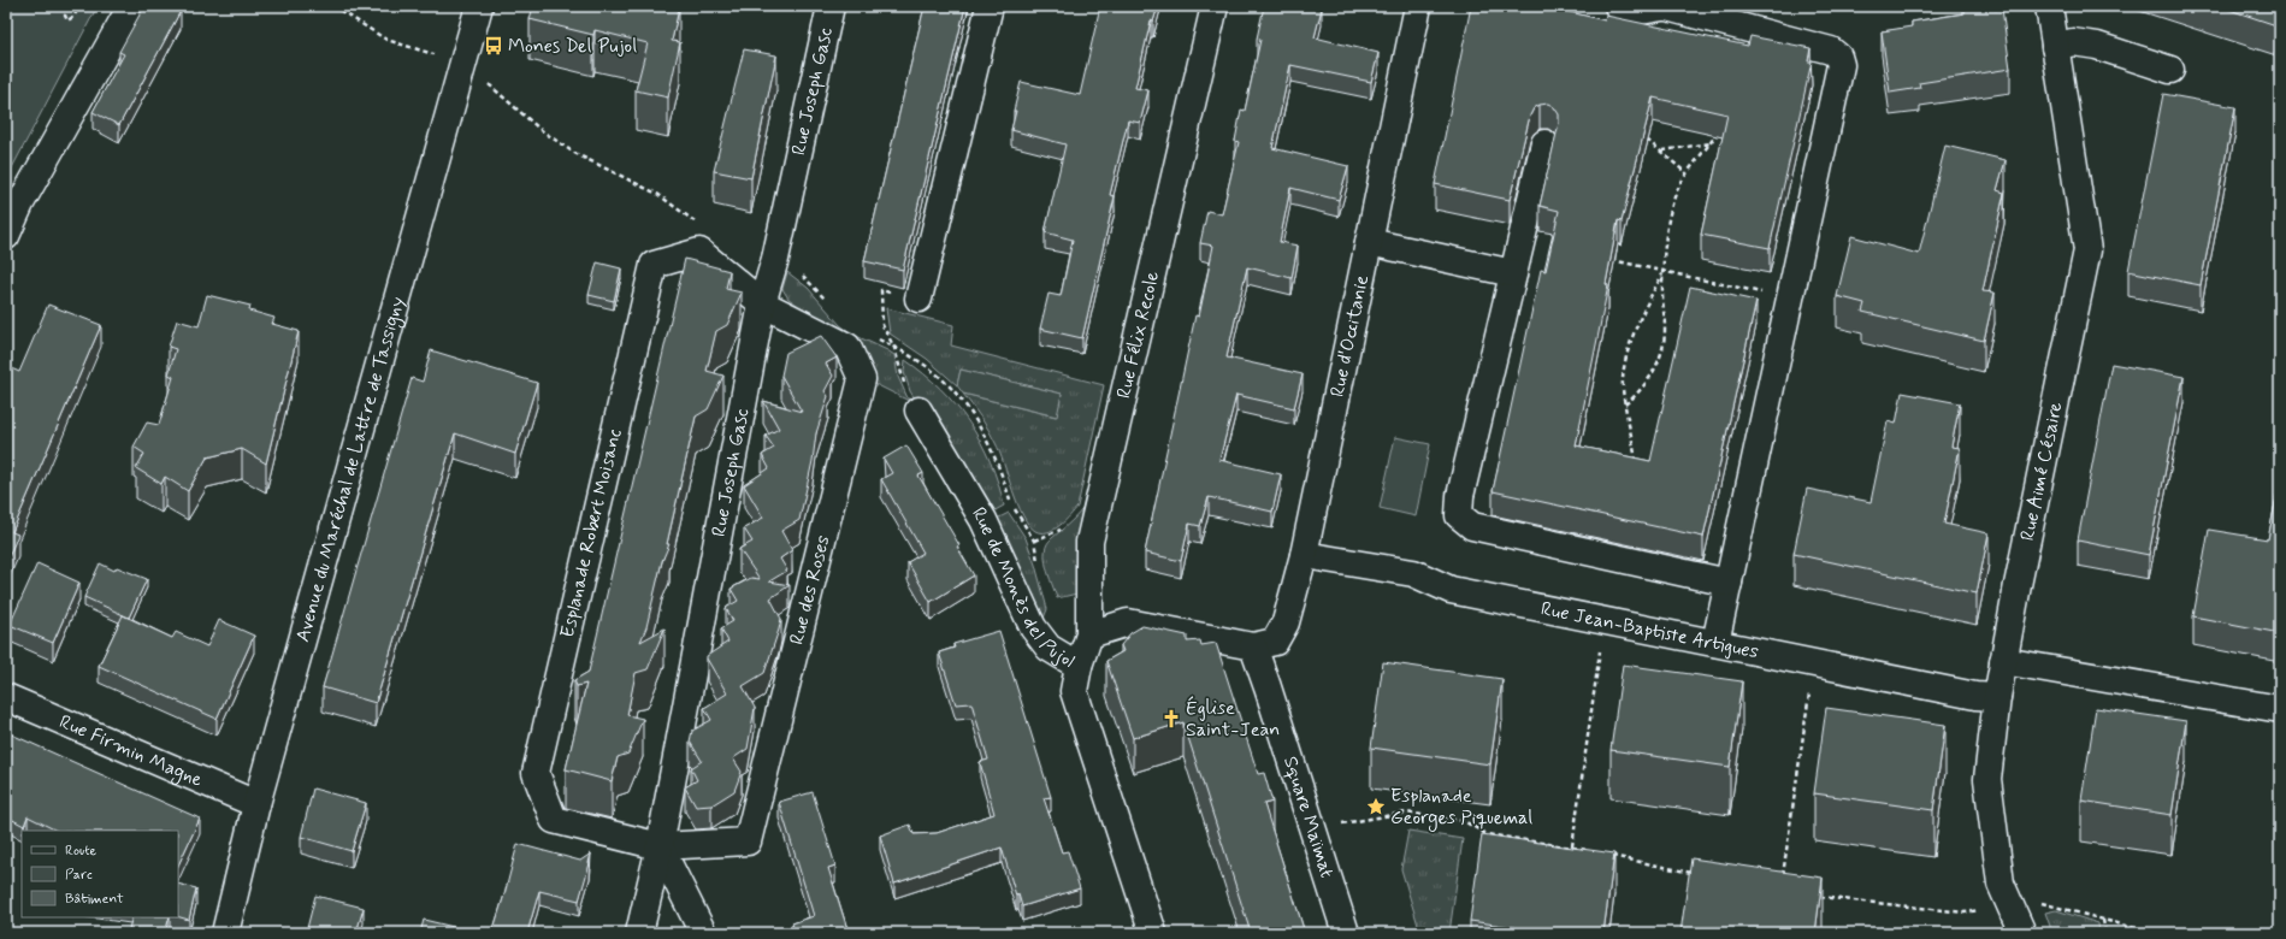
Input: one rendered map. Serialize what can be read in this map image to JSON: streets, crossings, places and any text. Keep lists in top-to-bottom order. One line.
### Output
{"streets":{"street":["Rue Joseph Gasc","Rue Félix Recole","Rue d'Occitanie","Avenue du Maréchal de Lattre de Tassigny","Rue Aimé Césaire","Esplanade Robert Moisanc","Rue de Monès del Pujol","Rue des Roses","Rue Jean-Baptiste Artigues","Rue Firmin Magne","Square Maïmat"]},"crossings":[["Rue Joseph Gasc","Esplanade Robert Moisanc"],["Rue Joseph Gasc","Rue des Roses"],["Rue Félix Recole","Rue de Monès del Pujol"],["Rue d'Occitanie","Rue Jean-Baptiste Artigues"],["Rue d'Occitanie","Square Maïmat"],["Avenue du Maréchal de Lattre de Tassigny","Rue Firmin Magne"],["Rue Aimé Césaire","Rue Jean-Baptiste Artigues"],["Esplanade Robert Moisanc","Rue des Roses"]],"places":{"bus stop":["Mones Del Pujol"],"church":["Église Saint-Jean"],"place":["Esplanade Georges Piquemal"]},"legend":["Route","Parc","Bâtiment"]}
